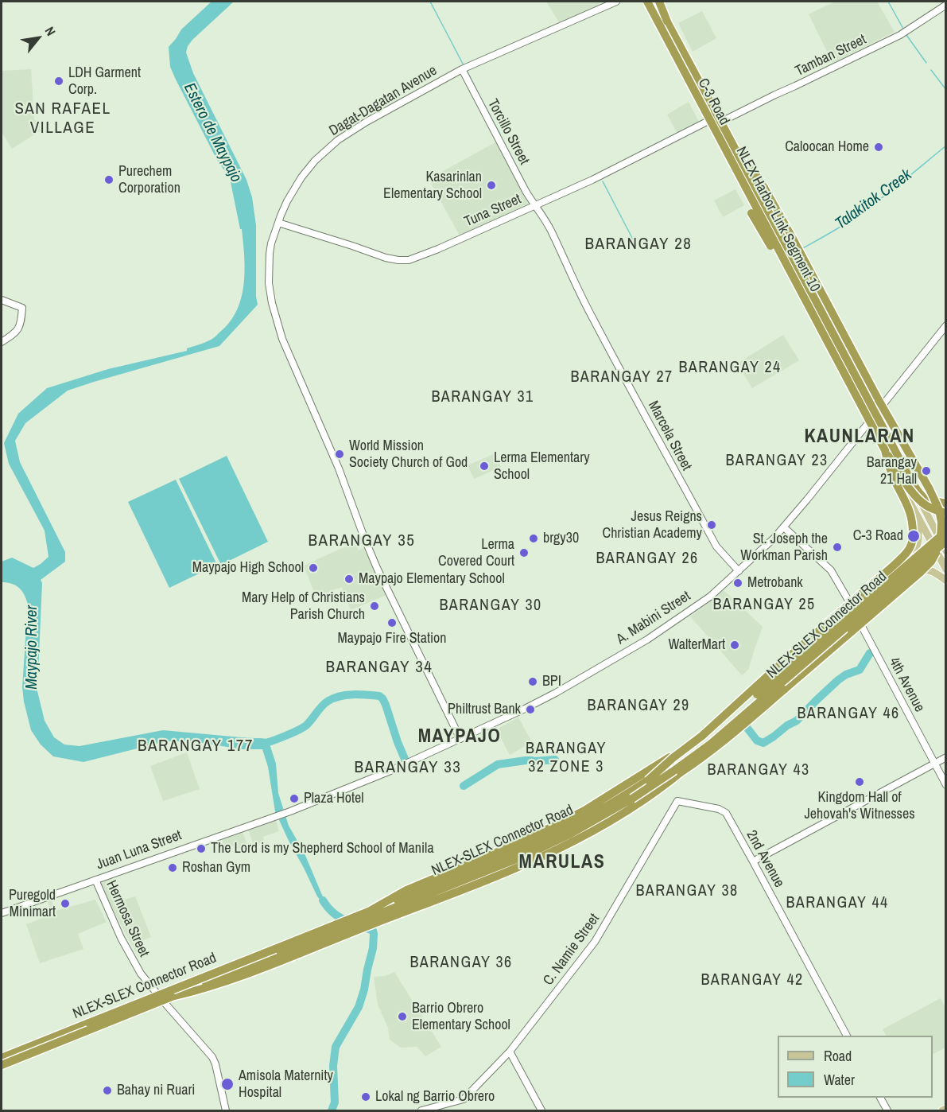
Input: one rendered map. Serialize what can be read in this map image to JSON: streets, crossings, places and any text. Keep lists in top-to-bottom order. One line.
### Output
{"streets":{"highway":["NLEX Harbor Link Segment 10","NLEX-SLEX Connector Road"],"main road":["C-3 Road","A. Mabini Street","Juan Luna Street"],"street":["Tamban Street","Dagat-Dagatan Avenue","Torcillo Street","Tuna Street","Marcela Street","4th Avenue","2nd Avenue","Hermosa Street","C. Namie Street"]},"crossings":[["Tamban Street","C-3 Road"],["Dagat-Dagatan Avenue","Torcillo Street"],["Dagat-Dagatan Avenue","Tuna Street"],["Dagat-Dagatan Avenue","A. Mabini Street"],["C-3 Road","Tuna Street"],["C-3 Road","NLEX Harbor Link Segment 10"],["C-3 Road","A. Mabini Street"],["C-3 Road","NLEX-SLEX Connector Road"],["Torcillo Street","Tuna Street"],["Torcillo Street","Marcela Street"],["Tuna Street","Marcela Street"],["Marcela Street","A. Mabini Street"],["A. Mabini Street","4th Avenue"],["A. Mabini Street","Juan Luna Street"],["Juan Luna Street","Hermosa Street"],["2nd Avenue","C. Namie Street"]],"districts":["SAN RAFAEL VILLAGE","BARANGAY 28","BARANGAY 24","BARANGAY 27","BARANGAY 31","KAUNLARAN","BARANGAY 23","BARANGAY 35","BARANGAY 26","BARANGAY 25","BARANGAY 30","BARANGAY 34","BARANGAY 29","BARANGAY 46","MAYPAJO","BARANGAY 177","BARANGAY 32 ZONE 3","BARANGAY 33","BARANGAY 43","MARULAS","BARANGAY 38","BARANGAY 44","BARANGAY 36","BARANGAY 42"],"water":["Estero de Maypajo","Talakitok Creek","Maypajo River"],"places":["LDH Garment Corp.","Caloocan Home","Purechem Corporation","Kasarinlan Elementary School","World Mission Society Church of God","Lerma Elementary School","Barangay 21 Hall","Jesus Reigns Christian Academy","C-3 Road","brgy30","St. Joseph the Workman Parish","Lerma Covered Court","Maypajo High School","Maypajo Elementary School","Metrobank","Mary Help of Christians Parish Church","Maypajo Fire Station","WalterMart","BPI","Philtrust Bank","Kingdom Hall of Jehovah's Witnesses","Plaza Hotel","The Lord is my Shepherd School of Manila","Roshan Gym","Puregold Minimart","Barrio Obrero Elementary School","Amisola Maternity Hospital","Bahay ni Ruari","Lokal ng Barrio Obrero"],"legend":["Road","Water"],"north":"top right"}
